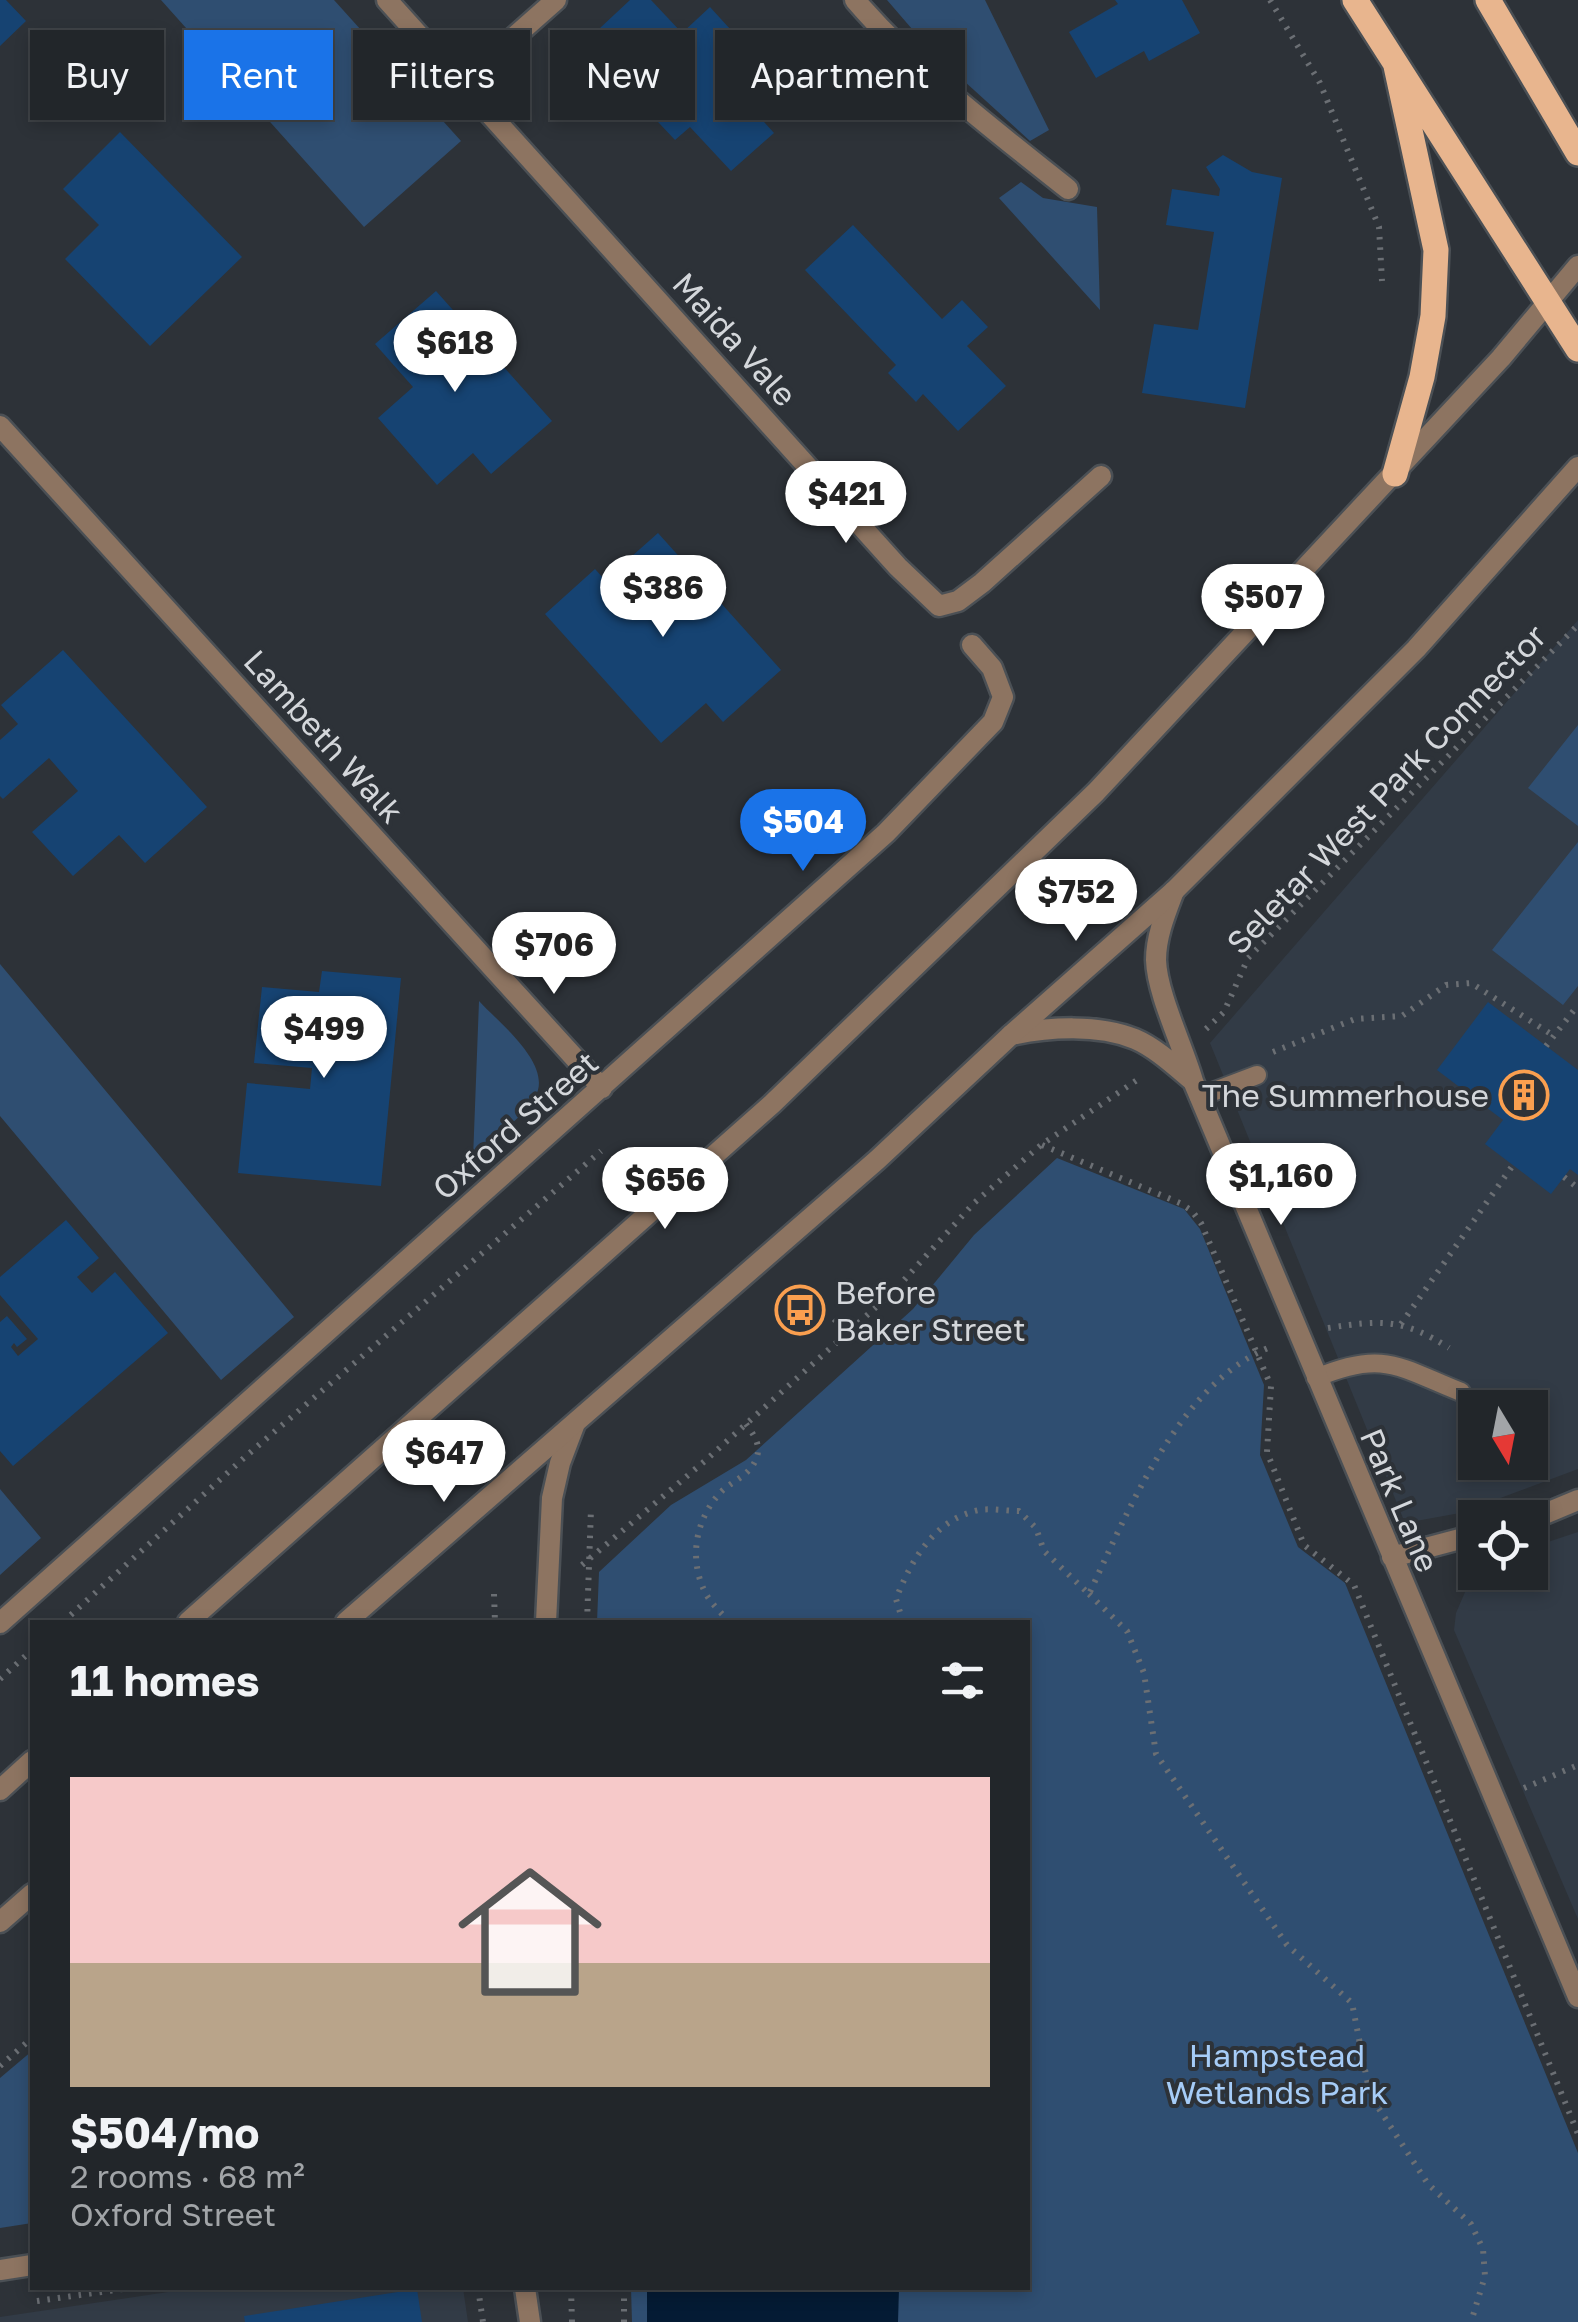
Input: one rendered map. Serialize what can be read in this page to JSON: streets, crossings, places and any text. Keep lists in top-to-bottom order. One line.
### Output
{"streets":{"street":["Maida Vale","Lambeth Walk","Oxford Street","Park Lane"],"path":["Seletar West Park Connector"]},"crossings":[["Lambeth Walk","Oxford Street"],["Seletar West Park Connector","Park Lane"]],"parks":["Hampstead Wetlands Park"],"places":{"building":["The Summerhouse"],"bus stop":["Before Baker Street"]},"north":"bottom","page":{"chip":["Buy","Rent","Filters","New","Apartment"],"price":["$618","$421","$386","$507","$504","$752","$706","$499","$1,160","$656","$647"],"heading":"11 homes","list":[{"name":"$504/mo","note":"2 rooms · 68 m² · Oxford Street"}]}}
